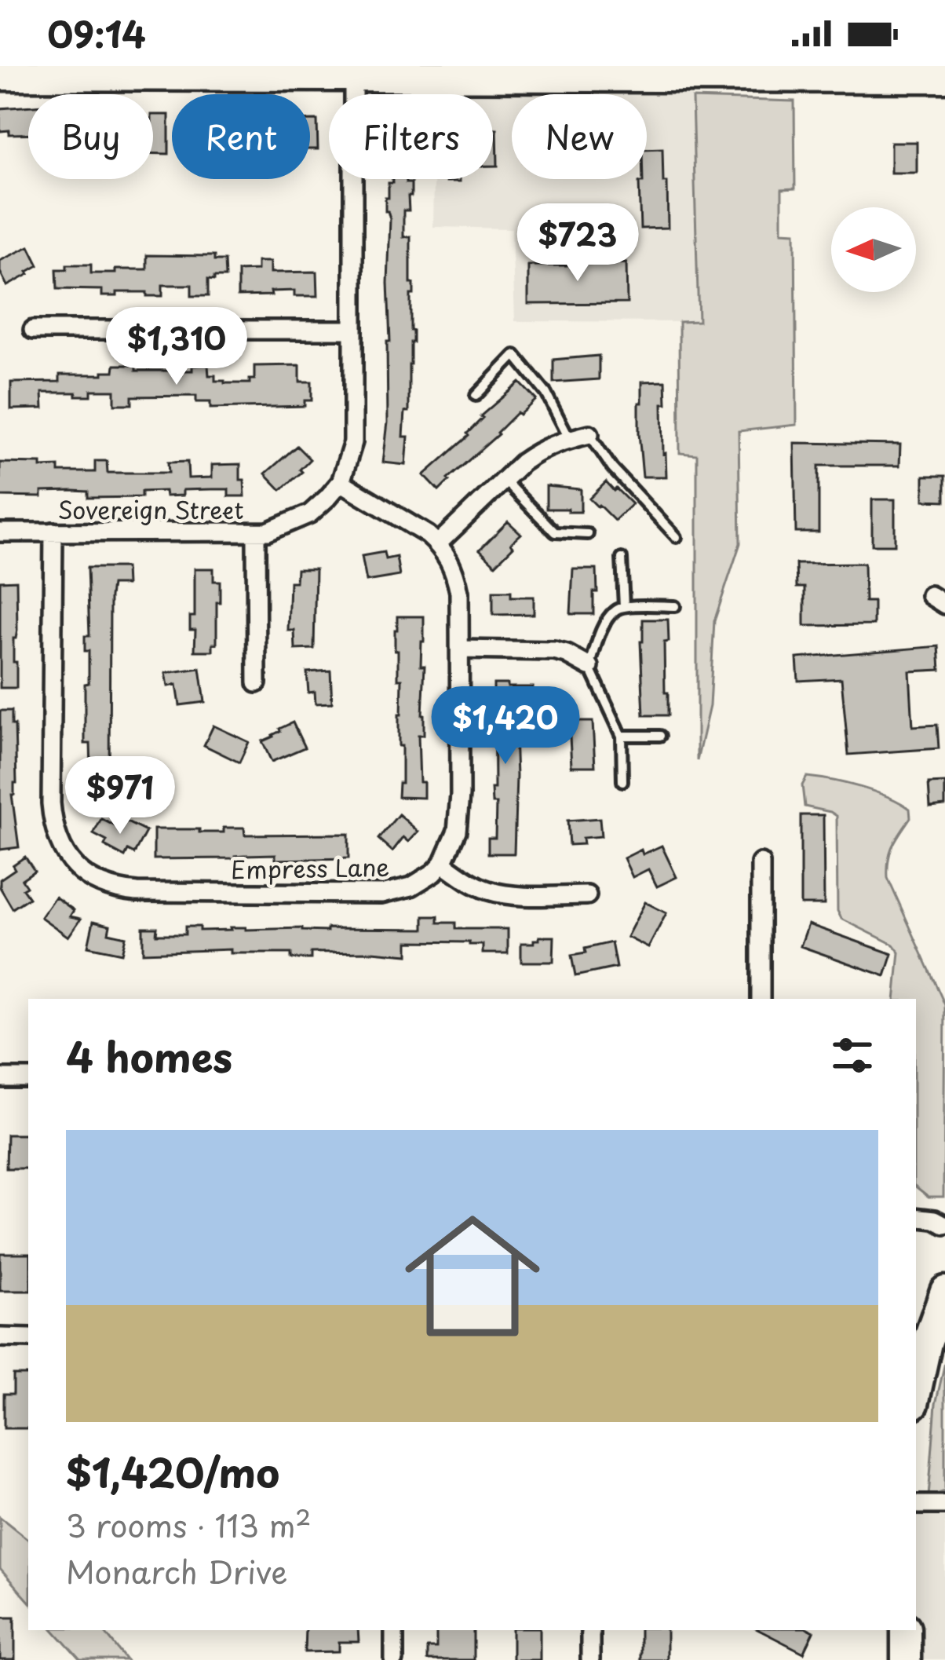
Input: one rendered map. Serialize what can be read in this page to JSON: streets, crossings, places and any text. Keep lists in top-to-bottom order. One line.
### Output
{"streets":{"street":["Sovereign Street","Empress Lane"]},"crossings":[["Sovereign Street","Empress Lane"]],"north":"left","page":{"status":"09:14","chip":["Buy","Rent","Filters","New"],"price":["$723","$1,310","$1,420","$971"],"heading":"4 homes","list":[{"name":"$1,420/mo","note":"3 rooms · 113 m² · Monarch Drive"}]}}
